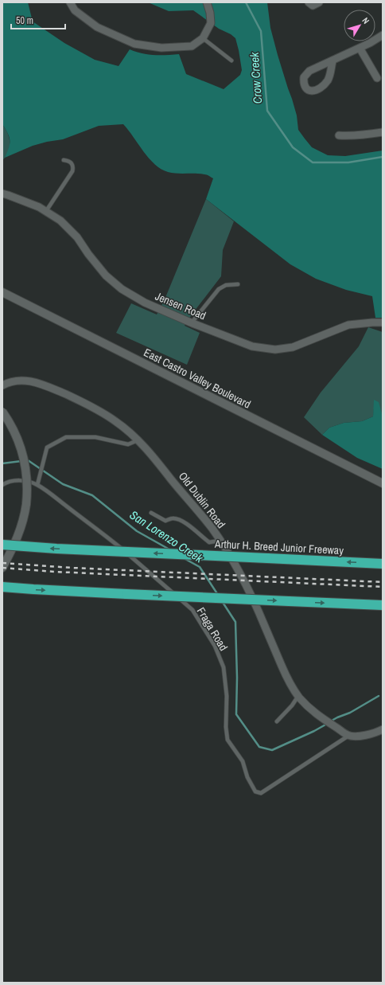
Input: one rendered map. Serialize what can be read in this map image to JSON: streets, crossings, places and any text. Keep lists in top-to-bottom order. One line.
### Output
{"streets":{"highway":["Arthur H. Breed Junior Freeway"],"main road":["East Castro Valley Boulevard"],"street":["Jensen Road","Old Dublin Road"],"lane":["Fraga Road"]},"crossings":[["Old Dublin Road","Fraga Road"]],"water":["Crow Creek","San Lorenzo Creek"],"scale_bar":"50 m","north":"top right"}
